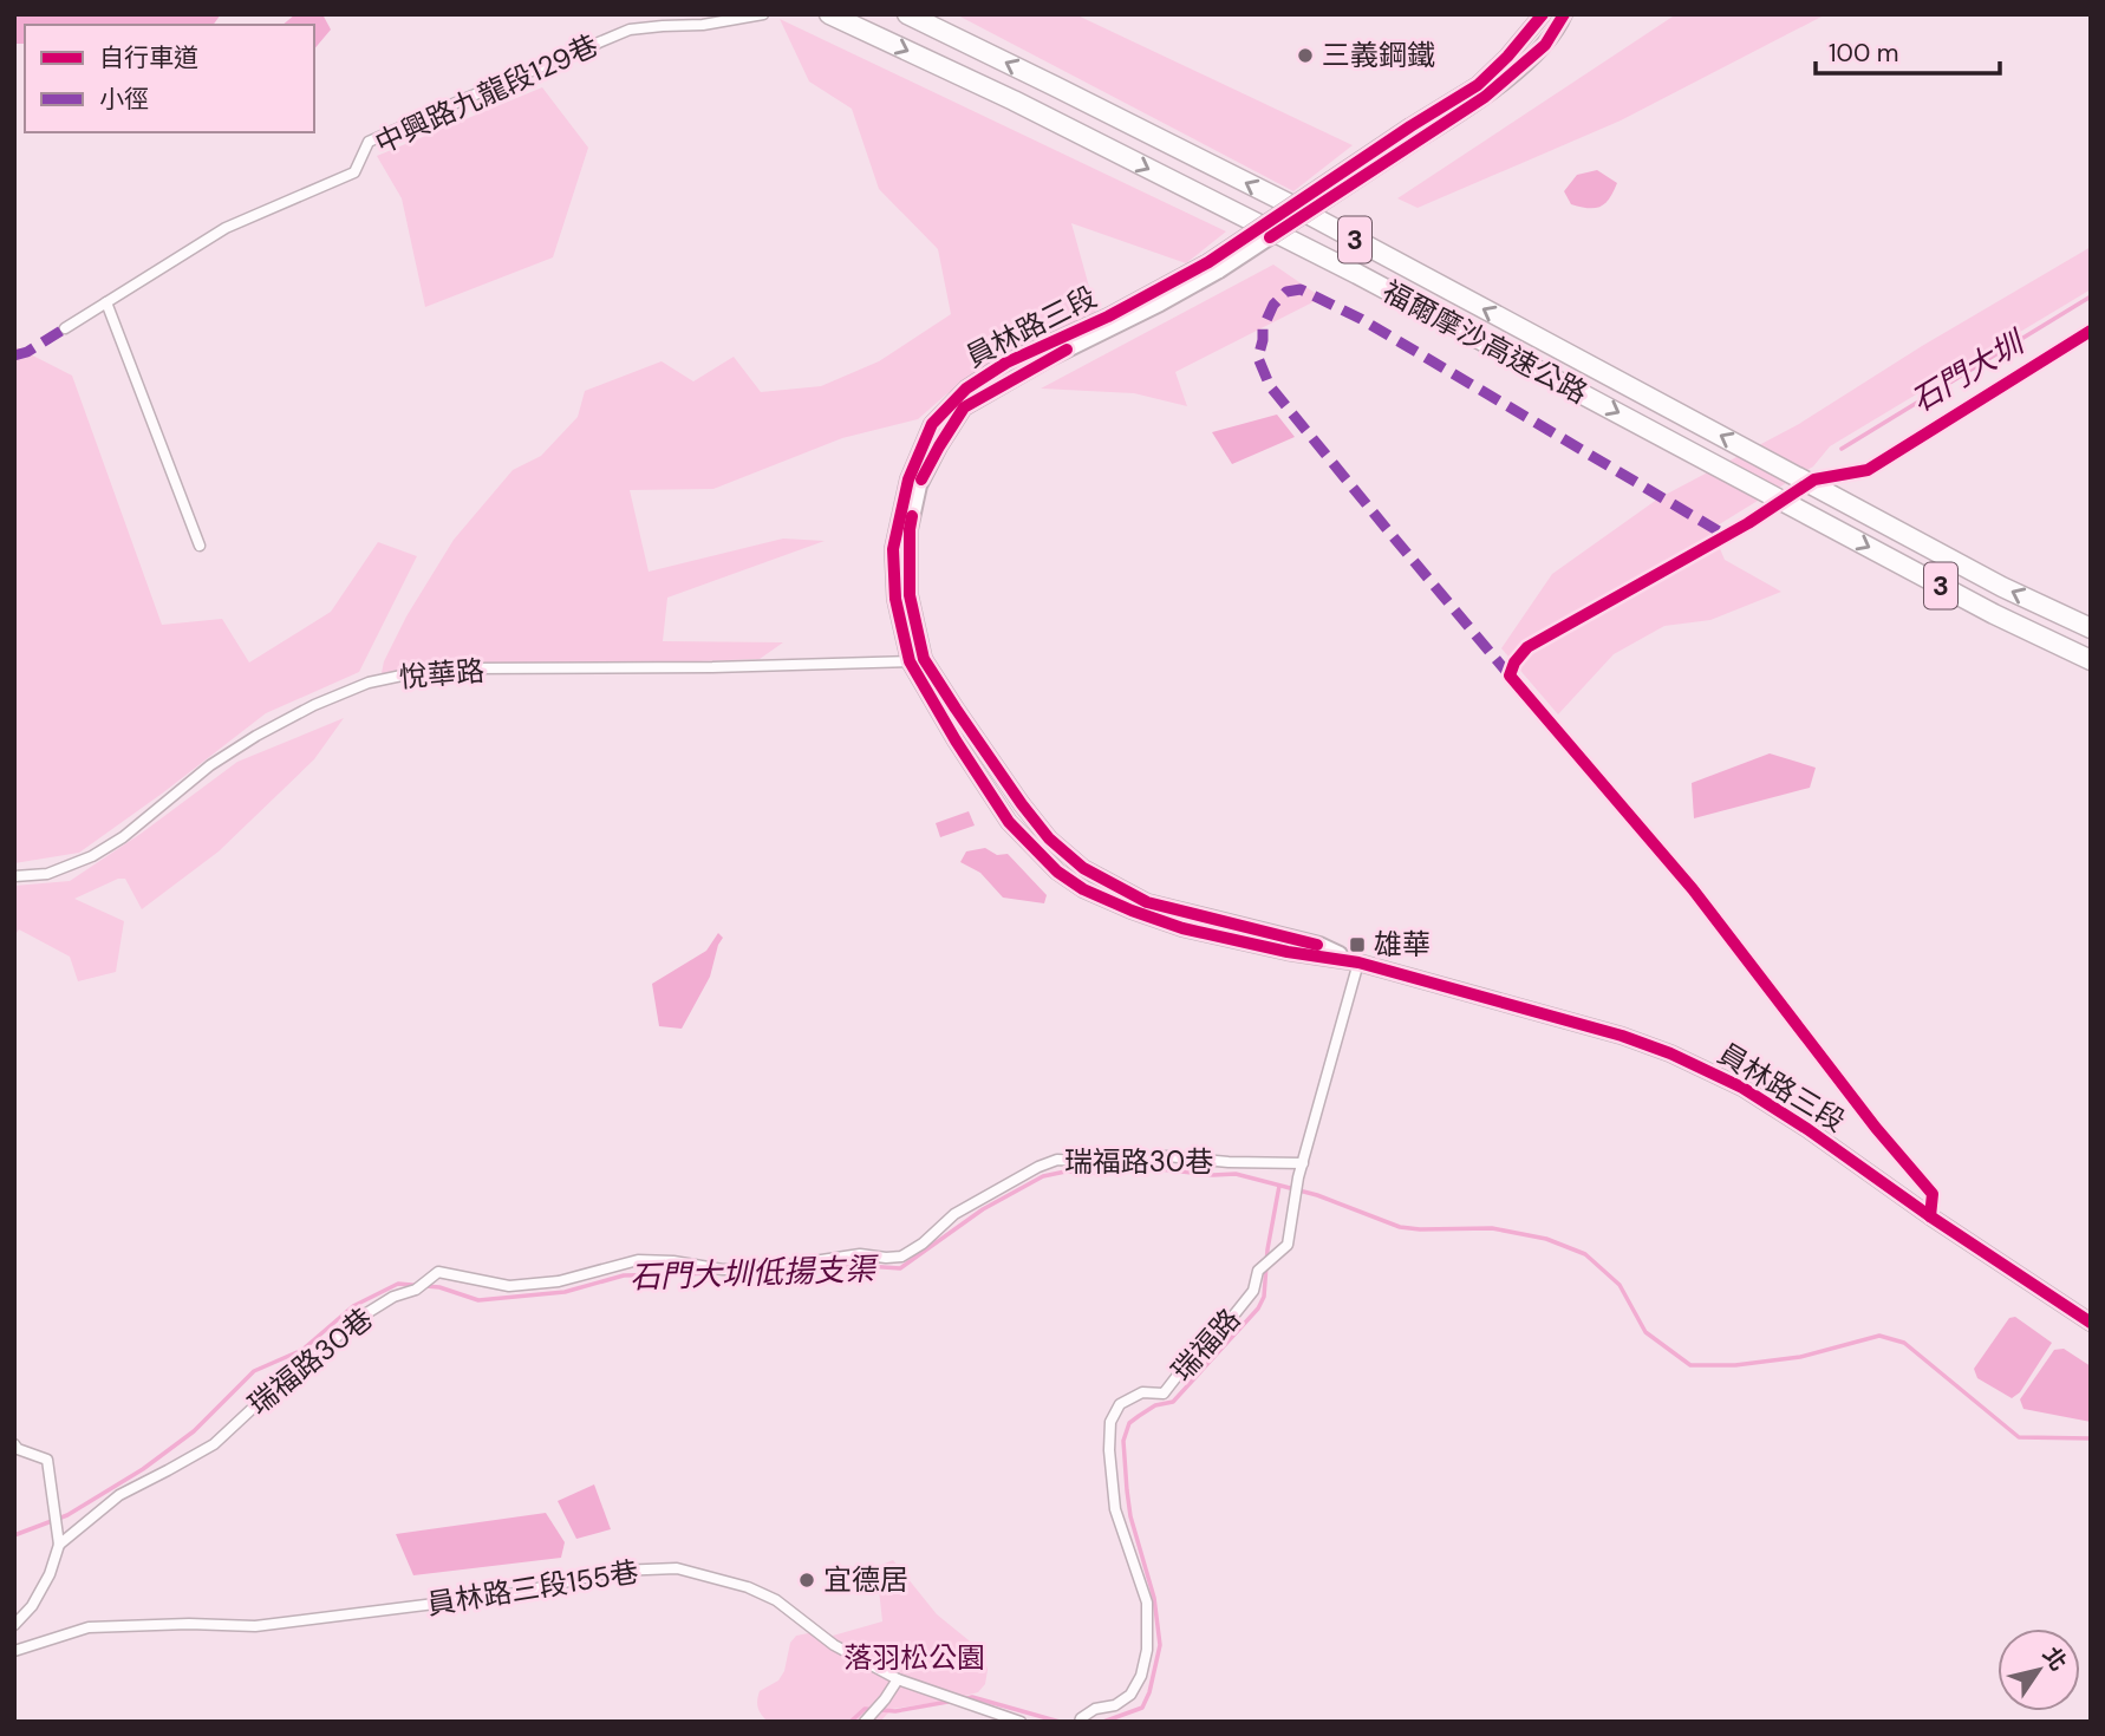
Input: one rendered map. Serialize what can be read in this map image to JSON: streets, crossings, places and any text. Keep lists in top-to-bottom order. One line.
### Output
{"streets":{"highway":["3","福爾摩沙高速公路"],"main road":["員林路三段"],"street":["中興路九龍段129巷","悅華路","瑞福路30巷","瑞福路","員林路三段155巷"]},"crossings":[["3","員林路三段"],["員林路三段","悅華路"],["員林路三段","瑞福路"],["瑞福路30巷","瑞福路"]],"water":["石門大圳","石門大圳低揚支渠"],"parks":["落羽松公園"],"places":{"other":["三義鋼鐵","宜德居"],"transit":["雄華"]},"legend":["自行車道","小徑"],"scale_bar":"100 m","north":"top right"}
